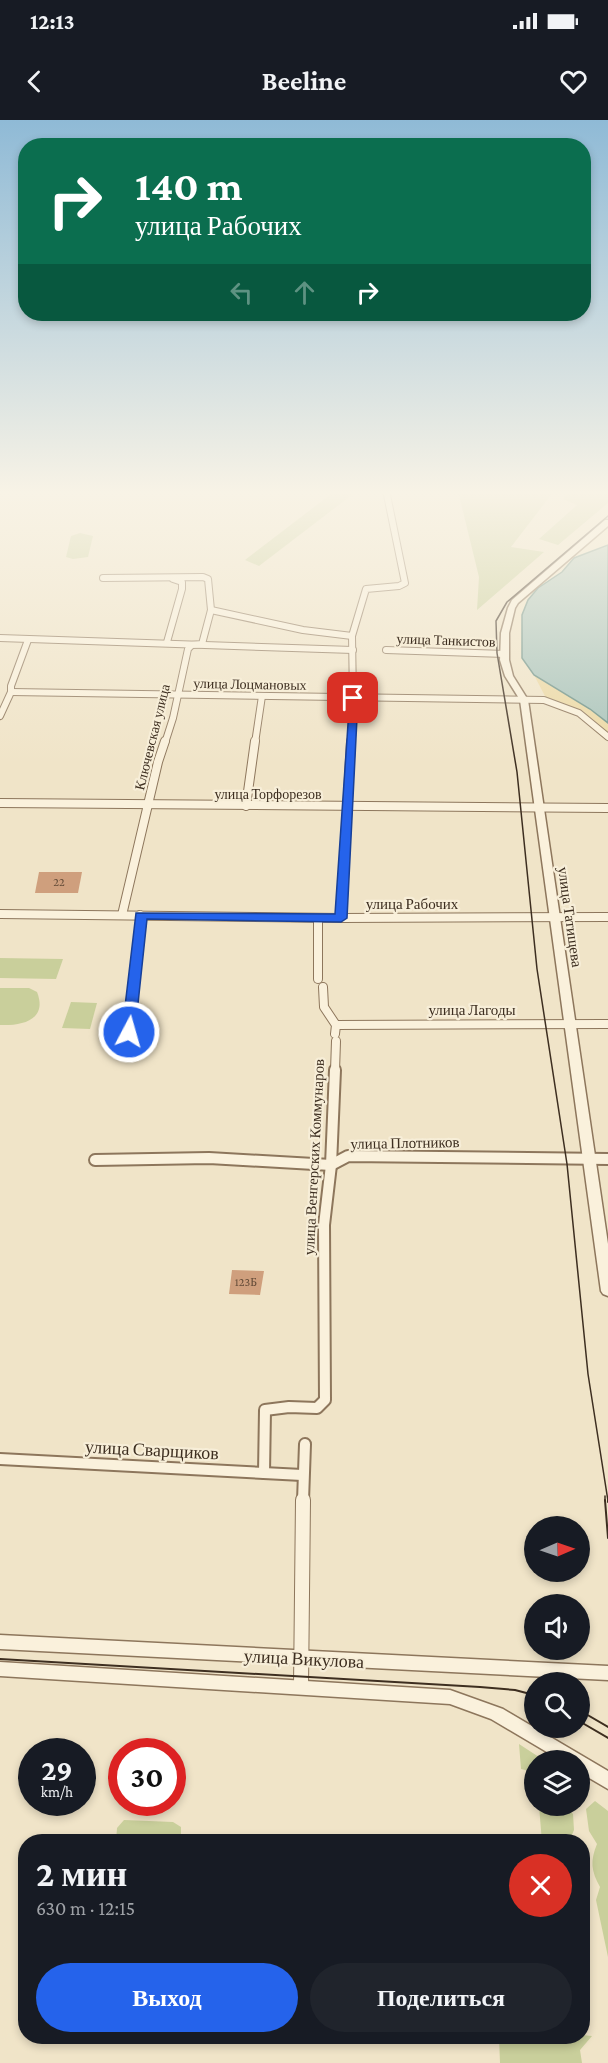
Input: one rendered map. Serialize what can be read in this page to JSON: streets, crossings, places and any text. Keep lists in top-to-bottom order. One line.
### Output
{"streets":{"street":["улица Танкистов","улица Лоцмановых","Ключевская улица","улица Торфорезов","улица Рабочих","улица Татищева","улица Лагоды","улица Плотников","улица Венгерских Коммунаров","улица Сварщиков","улица Викулова"]},"crossings":[["улица Танкистов","улица Татищева"],["улица Лоцмановых","Ключевская улица"],["улица Лоцмановых","улица Татищева"],["Ключевская улица","улица Торфорезов"],["Ключевская улица","улица Рабочих"],["улица Торфорезов","улица Татищева"],["улица Рабочих","улица Татищева"],["улица Рабочих","улица Венгерских Коммунаров"],["улица Татищева","улица Лагоды"],["улица Татищева","улица Плотников"],["улица Лагоды","улица Венгерских Коммунаров"],["улица Плотников","улица Венгерских Коммунаров"],["улица Венгерских Коммунаров","улица Сварщиков"]],"house_numbers":["22","123Б"],"north":"right","page":{"status":"12:13","header":"Beeline","turn":["140 m","улица Рабочих"],"speed":"29 km/h","limit":"30","heading":["2 мин","630 m · 12:15"],"buttons":["Выход","Поделиться"]}}
